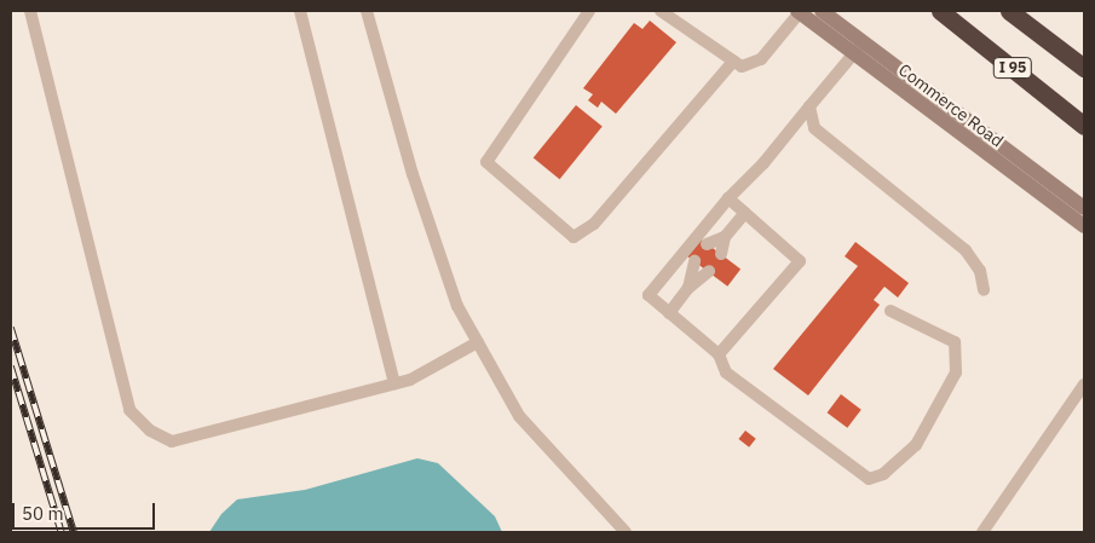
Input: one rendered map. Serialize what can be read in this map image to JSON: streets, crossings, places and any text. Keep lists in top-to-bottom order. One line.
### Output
{"streets":{"highway":["I 95"],"main road":["Commerce Road"]},"scale_bar":"50 m"}
